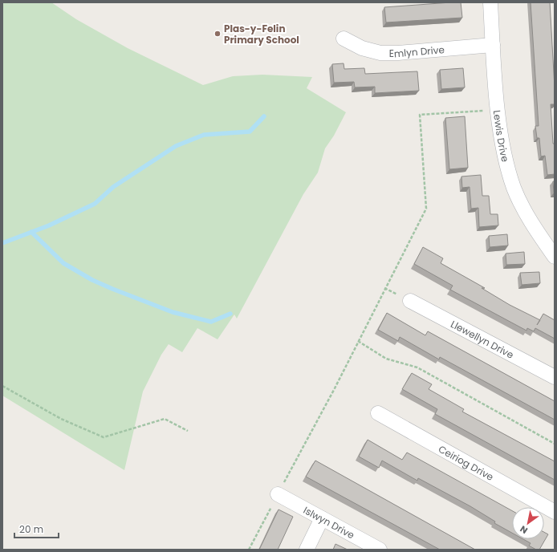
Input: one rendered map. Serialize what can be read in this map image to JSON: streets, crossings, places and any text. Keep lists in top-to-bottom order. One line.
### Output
{"streets":{"street":["Emlyn Drive","Lewis Drive","Llewellyn Drive","Ceiriog Drive","Islwyn Drive"]},"crossings":[["Emlyn Drive","Lewis Drive"]],"places":["Plas-y-Felin Primary School"],"scale_bar":"20 m","north":"bottom left"}
